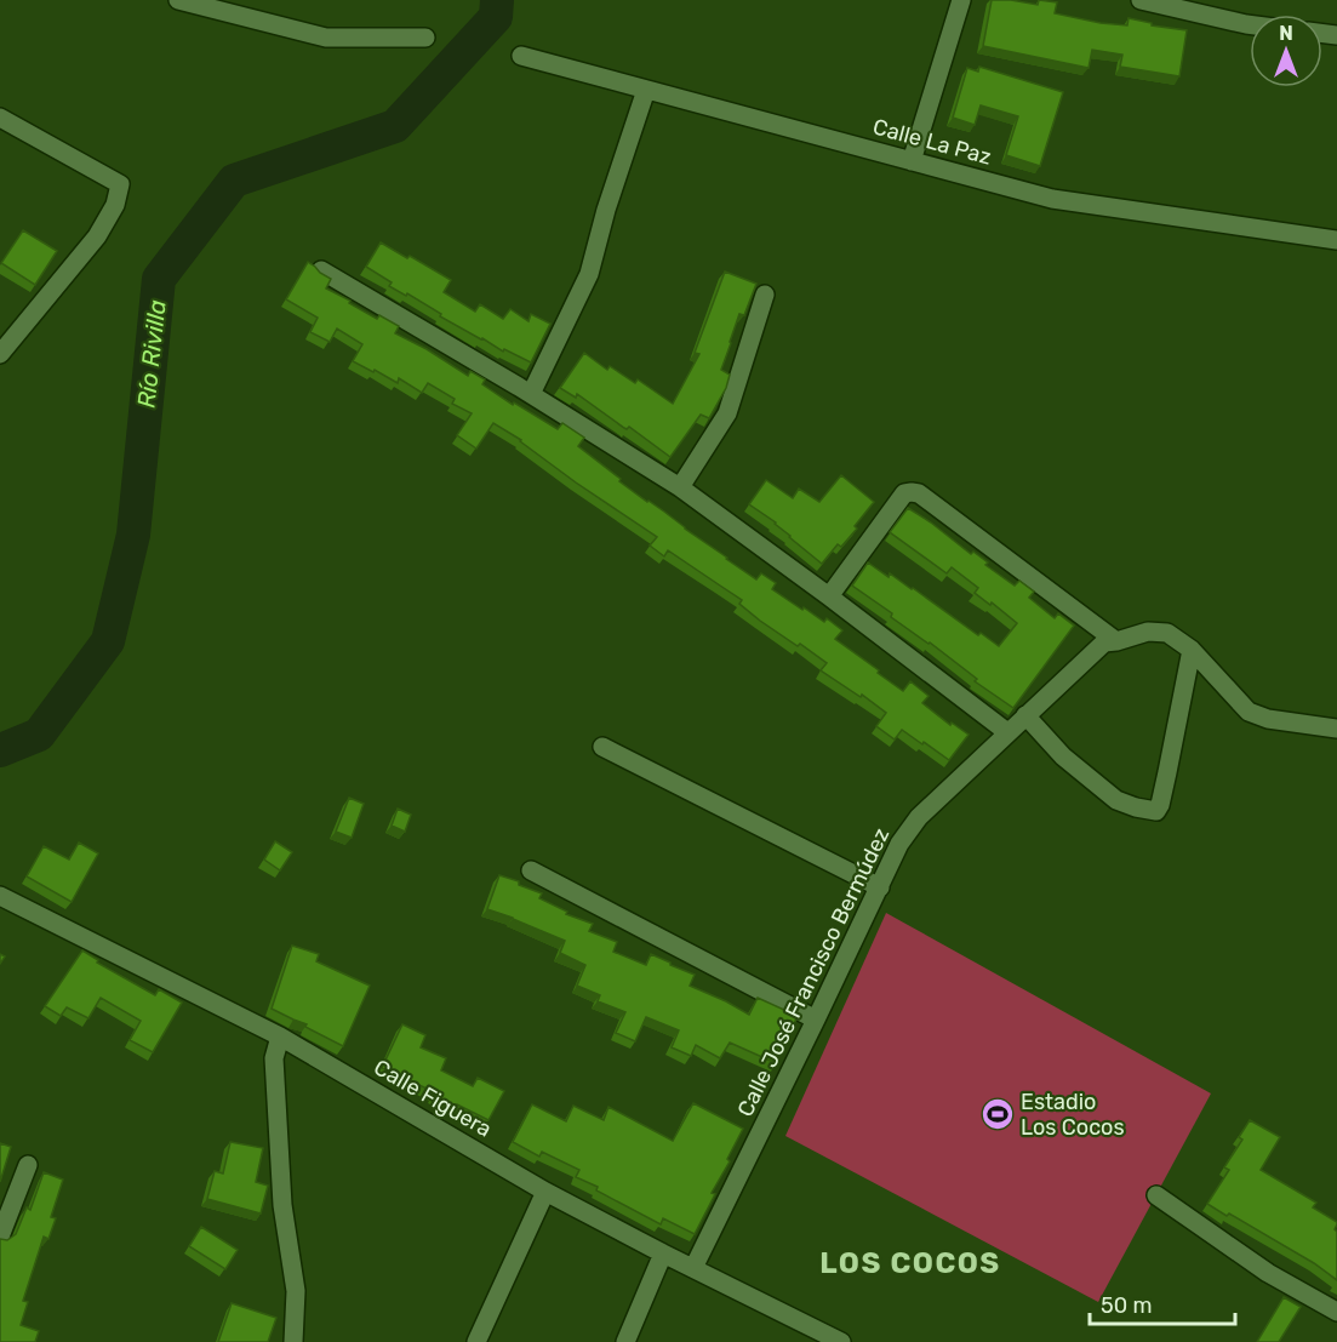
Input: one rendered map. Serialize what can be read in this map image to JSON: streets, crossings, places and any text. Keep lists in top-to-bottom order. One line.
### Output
{"streets":{"street":["Calle La Paz","Calle José Francisco Bermúdez","Calle Figuera"]},"crossings":[["Calle José Francisco Bermúdez","Calle Figuera"]],"districts":["LOS COCOS"],"water":["Río Rivilla"],"places":{"sports":["Estadio Los Cocos"]},"scale_bar":"50 m","north":"top"}
